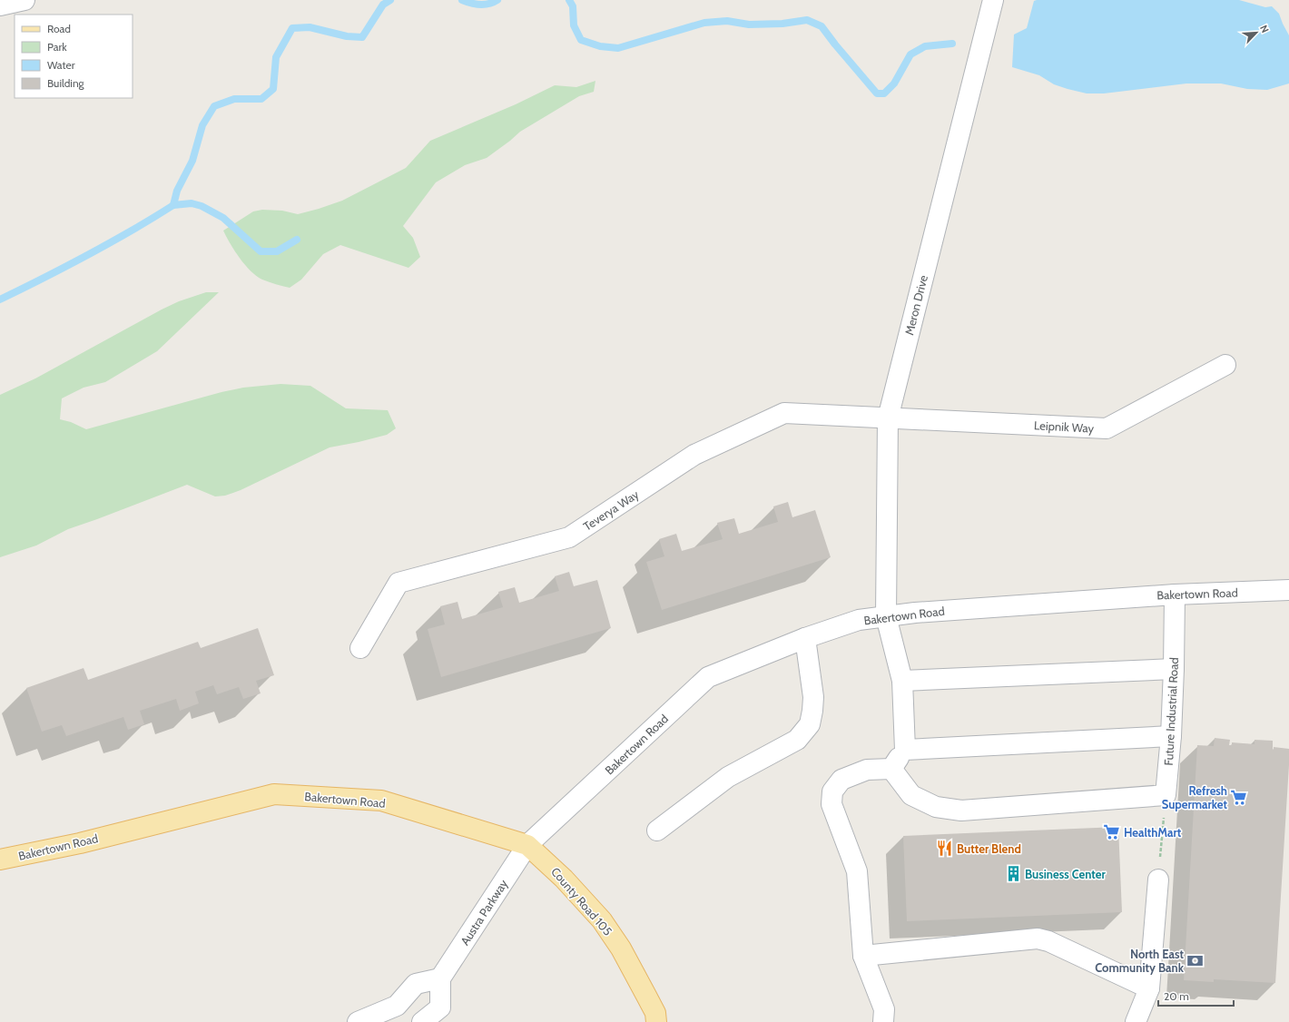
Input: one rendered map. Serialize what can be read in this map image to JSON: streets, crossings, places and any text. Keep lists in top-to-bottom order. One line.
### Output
{"streets":{"main road":["Bakertown Road","County Road 105"],"street":["Meron Drive","Leipnik Way","Teverya Way","Future Industrial Road","Austra Parkway"]},"crossings":[["Meron Drive","Leipnik Way"],["Meron Drive","Teverya Way"],["Meron Drive","Bakertown Road"],["Leipnik Way","Teverya Way"],["Bakertown Road","Future Industrial Road"],["Bakertown Road","County Road 105"],["Bakertown Road","Austra Parkway"],["County Road 105","Austra Parkway"]],"places":{"supermarket":["Refresh Supermarket","HealthMart"],"restaurant":["Butter Blend"],"building":["Business Center"],"bank":["North East Community Bank"]},"legend":["Road","Park","Water","Building"],"scale_bar":"20 m","north":"top right"}
